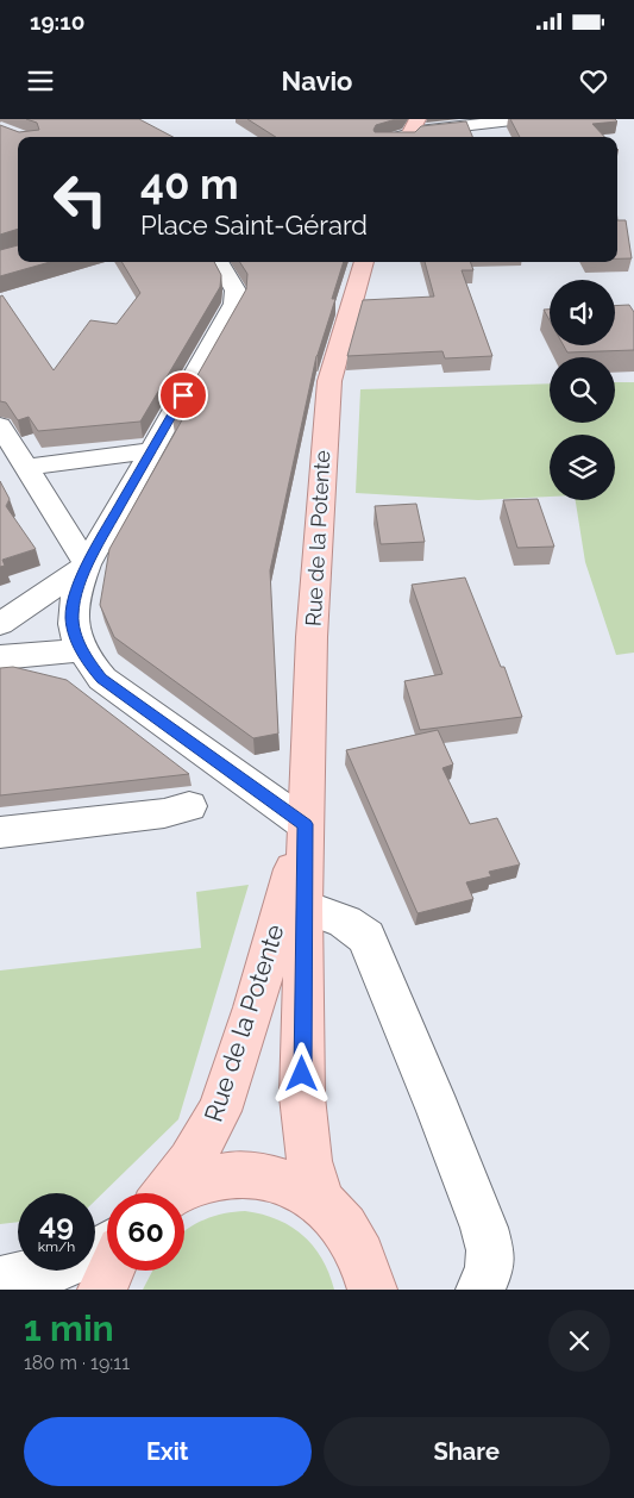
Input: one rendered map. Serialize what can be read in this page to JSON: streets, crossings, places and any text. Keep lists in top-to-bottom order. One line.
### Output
{"streets":{"main road":["Rue de la Potente"]},"page":{"status":"19:10","header":"Navio","turn":["40 m","Place Saint-Gérard"],"speed":"49 km/h","limit":"60","heading":["1 min","180 m · 19:11"],"buttons":["Exit","Share"]}}
